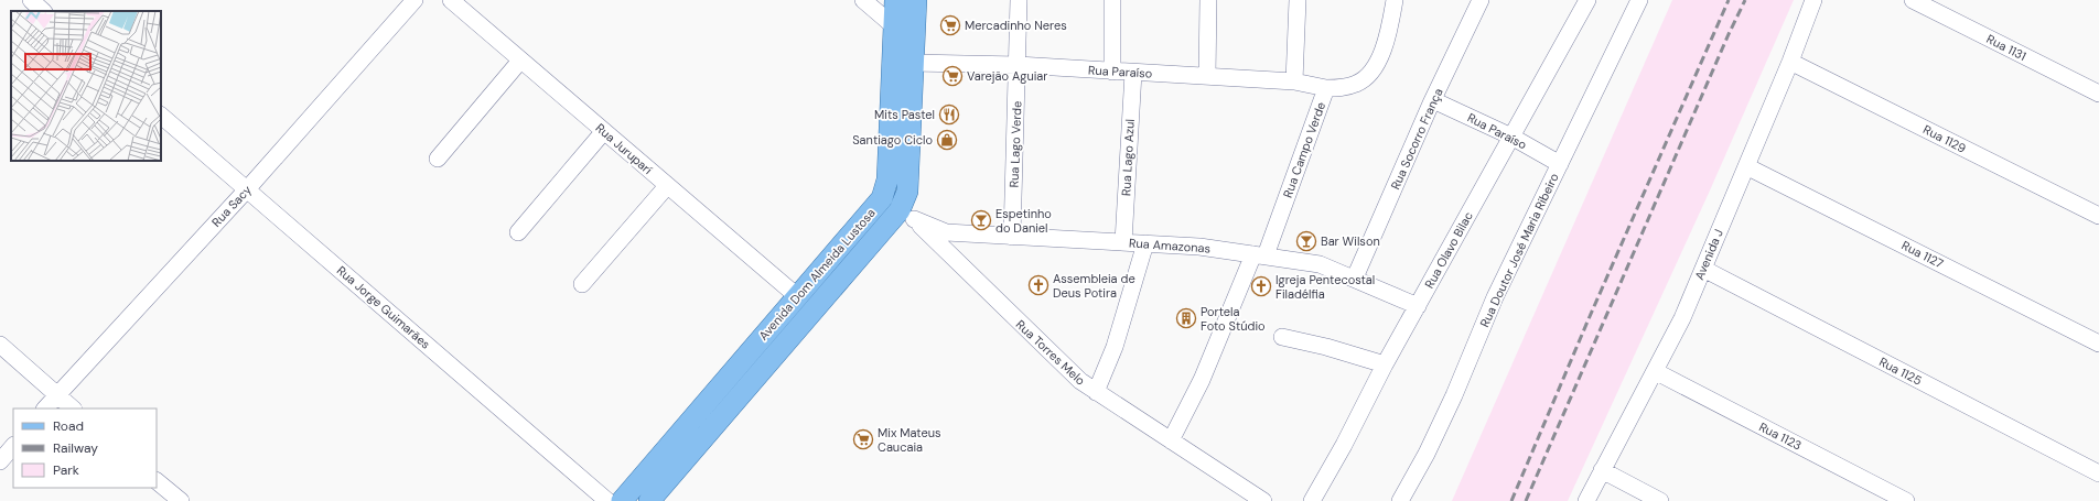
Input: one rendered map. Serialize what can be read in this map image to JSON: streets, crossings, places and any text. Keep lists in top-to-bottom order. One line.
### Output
{"streets":{"main road":["Avenida Dom Almeida Lustosa"],"street":["Rua 1131","Rua Paraíso","Rua Socorro França","Rua 1129","Rua Lago Verde","Rua Juruparí","Rua Campo Verde","Rua Lago Azul","Rua Sacy","Rua Amazonas","Rua Olavo Bilac","Rua Doutor José Maria Ribeiro","Avenida J","Rua 1127","Rua Jorge Guimarães","Rua Torres Melo","Rua 1125","Rua 1123"]},"crossings":[["Rua Paraíso","Rua Socorro França"],["Rua Paraíso","Rua Lago Verde"],["Rua Paraíso","Rua Campo Verde"],["Rua Paraíso","Rua Lago Azul"],["Rua Paraíso","Rua Olavo Bilac"],["Rua Paraíso","Rua Doutor José Maria Ribeiro"],["Rua Paraíso","Avenida Dom Almeida Lustosa"],["Rua Socorro França","Rua Amazonas"],["Rua 1129","Avenida J"],["Rua Lago Verde","Rua Amazonas"],["Rua Juruparí","Avenida Dom Almeida Lustosa"],["Rua Campo Verde","Rua Amazonas"],["Rua Campo Verde","Rua Torres Melo"],["Rua Lago Azul","Rua Amazonas"],["Rua Sacy","Rua Jorge Guimarães"],["Rua Amazonas","Rua Olavo Bilac"],["Rua Amazonas","Avenida Dom Almeida Lustosa"],["Rua Amazonas","Rua Torres Melo"],["Avenida J","Rua 1127"],["Avenida J","Rua 1125"],["Avenida J","Rua 1123"],["Avenida Dom Almeida Lustosa","Rua Torres Melo"]],"places":{"supermarket":["Mercadinho Neres","Varejão Aguiar","Mix Mateus Caucaia"],"restaurant":["Mits Pastel"],"shop":["Santiago Ciclo"],"bar":["Espetinho do Daniel","Bar Wilson"],"church":["Assembleia de Deus Potira","Igreja Pentecostal Filadélfia"],"building":["Portela Foto Stúdio"]},"legend":["Road","Railway","Park"]}
